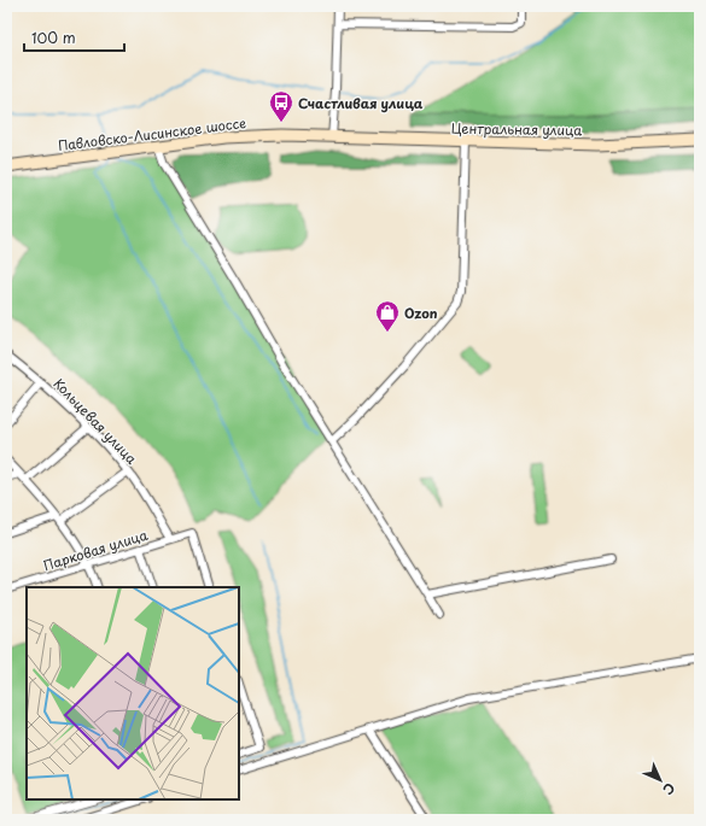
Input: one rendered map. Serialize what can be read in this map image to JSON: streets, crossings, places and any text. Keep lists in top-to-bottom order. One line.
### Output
{"streets":{"main road":["Центральная улица","Павловско-Лисинское шоссе"],"street":["Кольцевая улица","Парковая улица"]},"crossings":[["Центральная улица","Павловско-Лисинское шоссе"],["Кольцевая улица","Парковая улица"]],"places":{"bus stop":["Счастливая улица"],"shop":["Ozon"]},"scale_bar":"100 m","north":"bottom right"}
